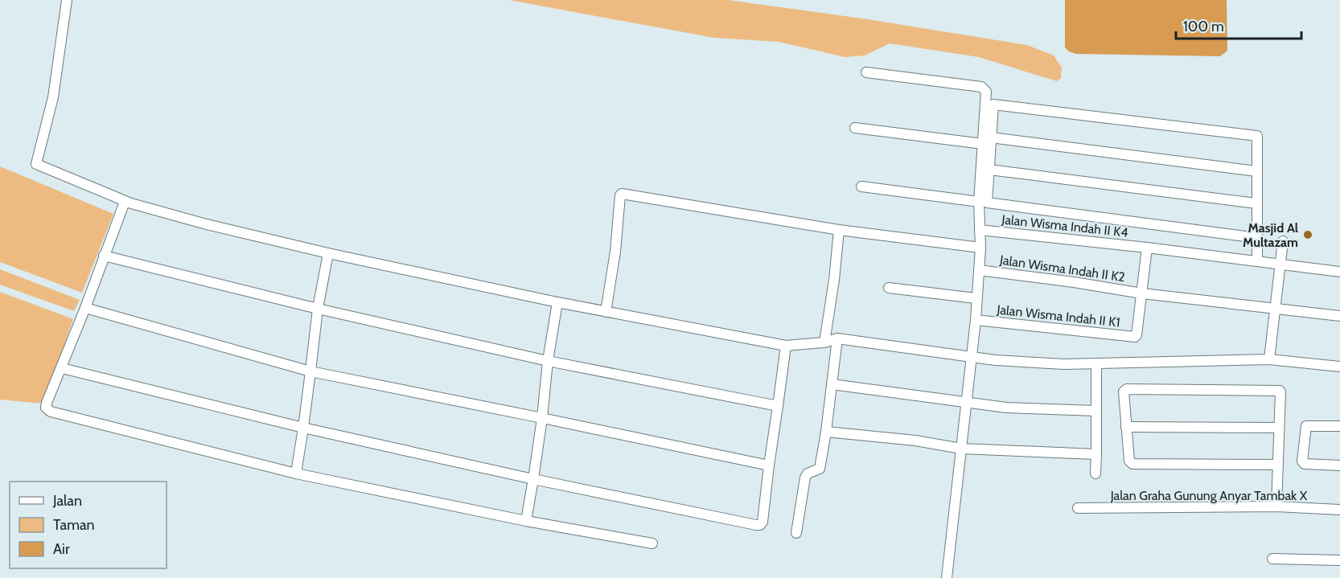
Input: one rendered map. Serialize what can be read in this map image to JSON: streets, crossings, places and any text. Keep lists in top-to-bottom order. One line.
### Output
{"streets":{"street":["Jalan Wisma Indah II K4","Jalan Wisma Indah II K2","Jalan Wisma Indah II K1","Jalan Graha Gunung Anyar Tambak X"]},"crossings":[["Jalan Wisma Indah II K4","Jalan Wisma Indah II K1"],["Jalan Wisma Indah II K2","Jalan Wisma Indah II K1"]],"places":["Masjid Al Multazam"],"legend":["Jalan","Taman","Air"],"scale_bar":"100 m"}
